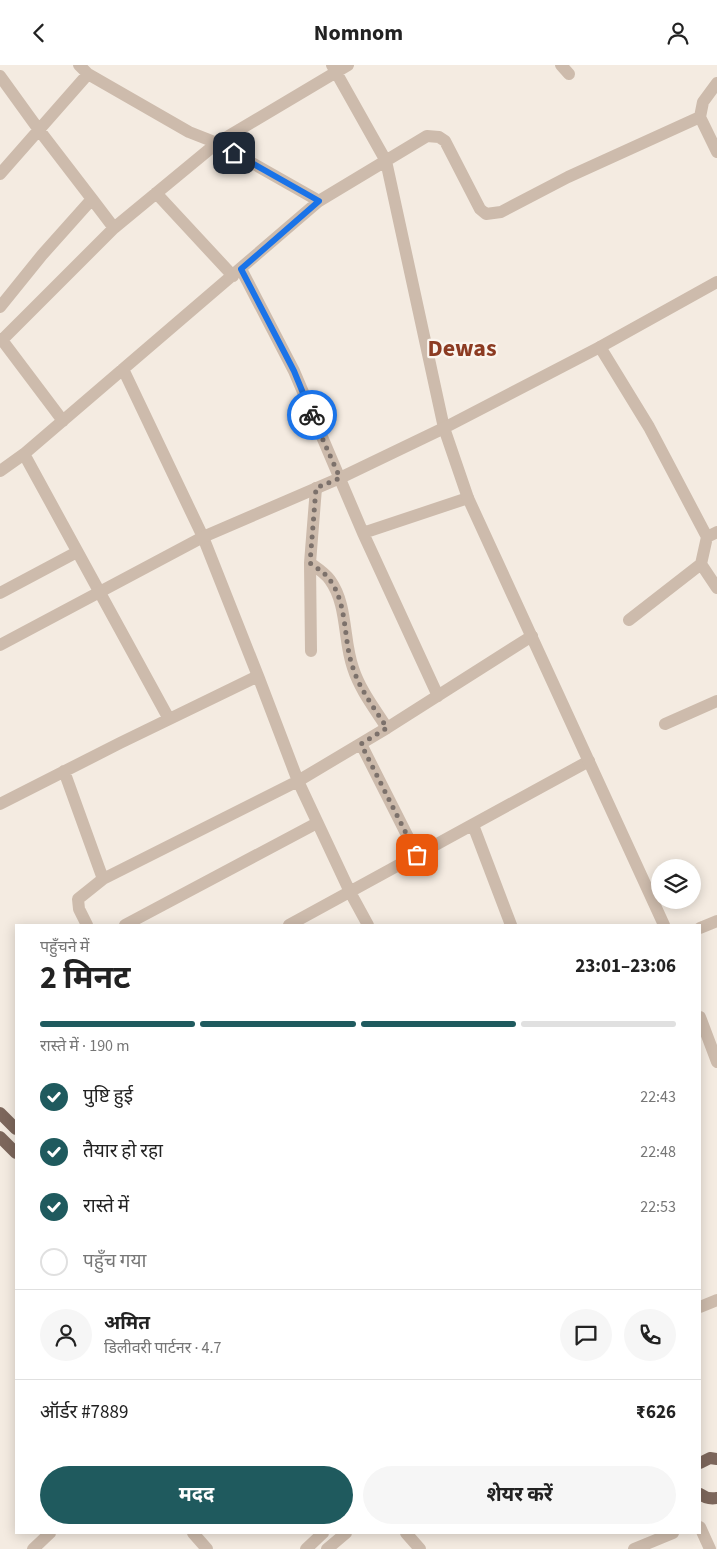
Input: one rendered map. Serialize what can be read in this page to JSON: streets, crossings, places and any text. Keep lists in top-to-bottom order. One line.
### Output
{"districts":["Dewas"],"page":{"header":"Nomnom","heading":["2 मिनट","पहुँचने में","23:01–23:06"],"panel":["अमित","डिलीवरी पार्टनर · 4.7","ऑर्डर #7889","₹626"],"bar":"रास्ते में · 190 m","list":[["पुष्टि हुई","22:43"],["तैयार हो रहा","22:48"],["रास्ते में","22:53"],"पहुँच गया"],"buttons":["मदद","शेयर करें"]}}
